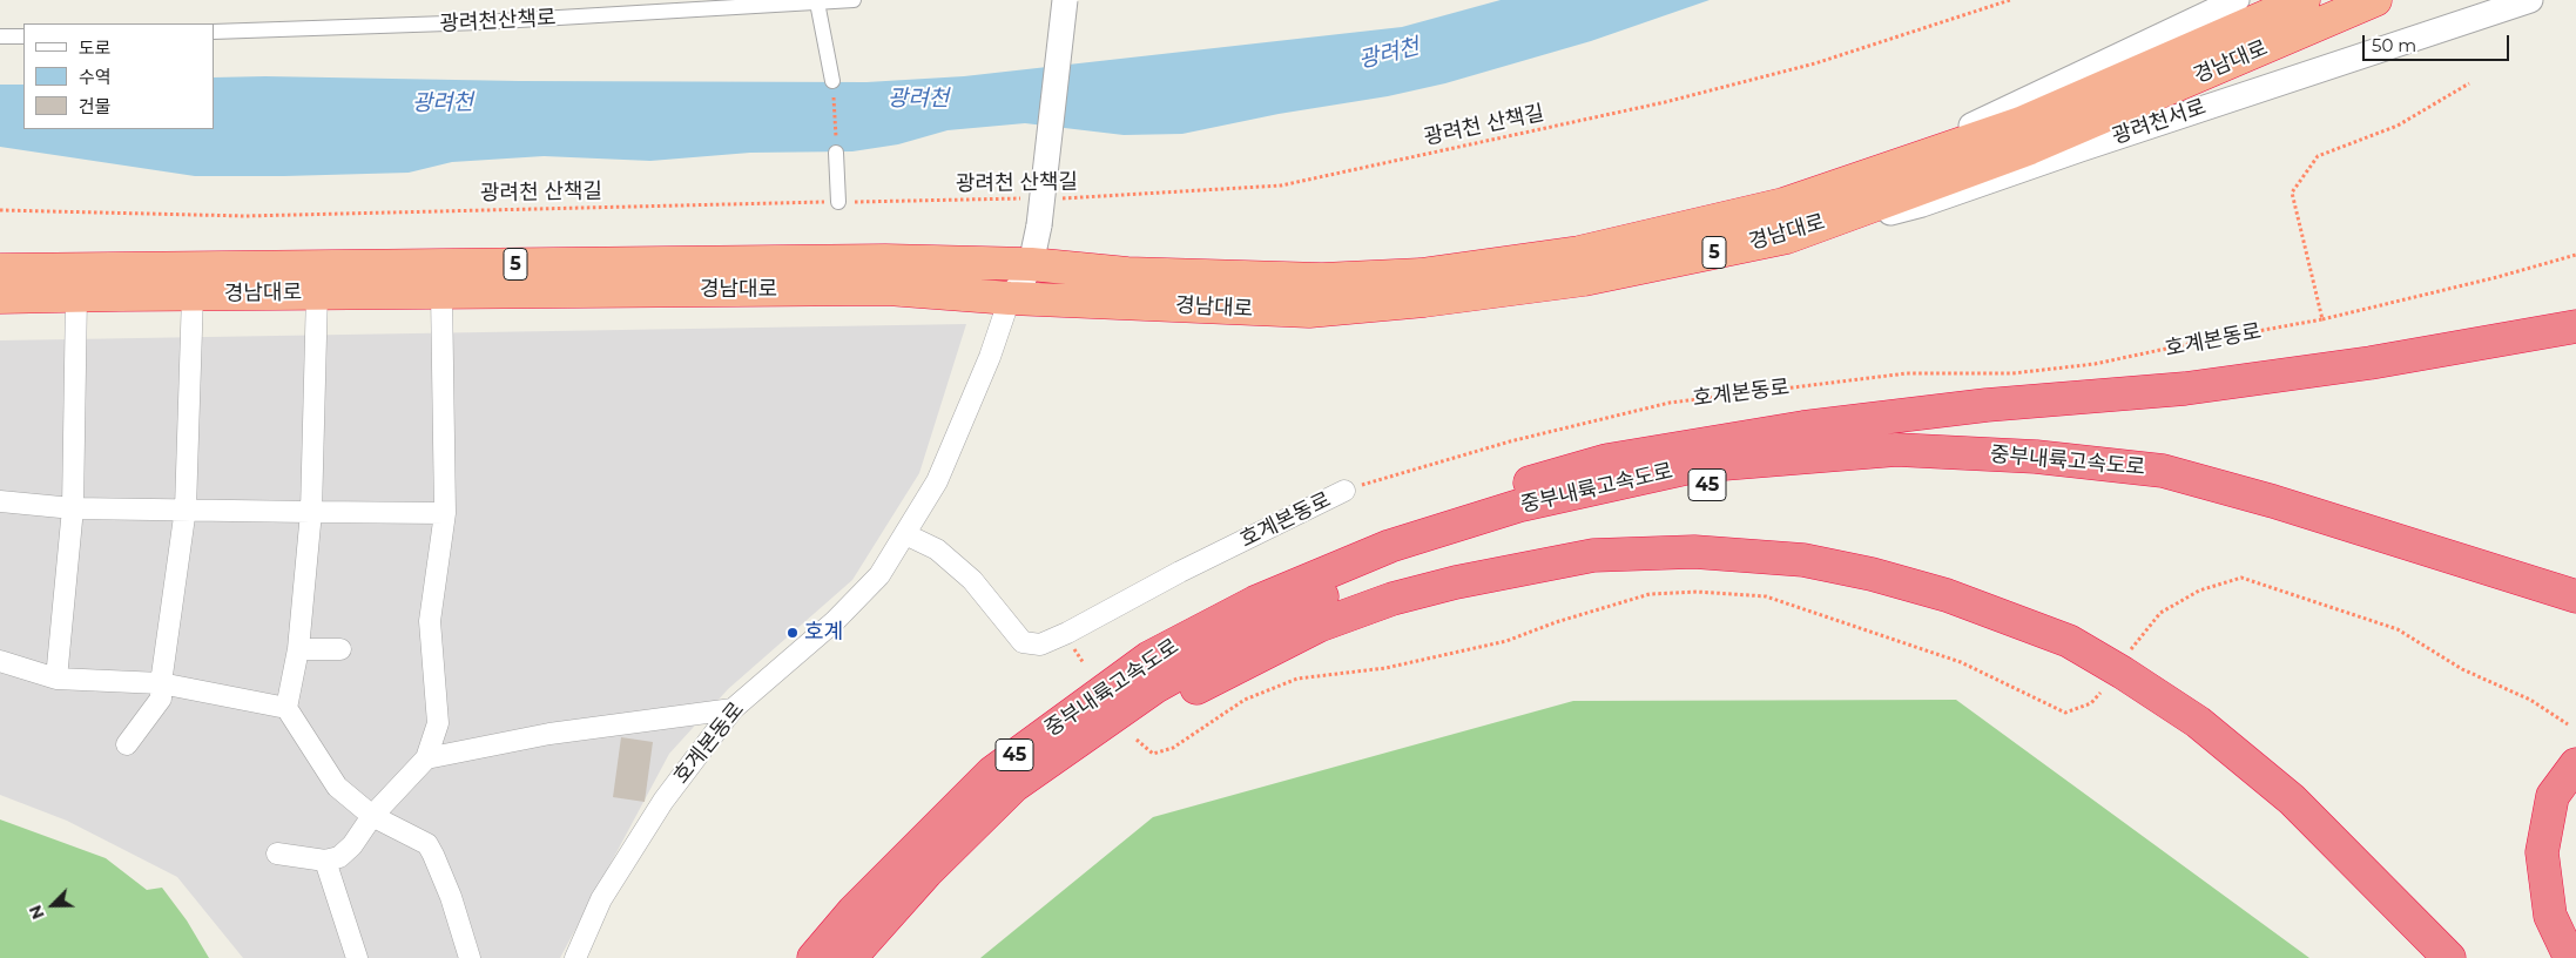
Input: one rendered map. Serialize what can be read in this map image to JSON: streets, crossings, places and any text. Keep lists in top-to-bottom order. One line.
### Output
{"streets":{"highway":["경남대로","5","중부내륙고속도로","45"],"street":["광려천산책로","광려천서로","호계본동로"],"path":["광려천 산책길"]},"crossings":[["경남대로","광려천서로"],["경남대로","호계본동로"]],"water":["광려천"],"places":["호계"],"legend":["도로","수역","건물"],"scale_bar":"50 m","north":"bottom left"}
